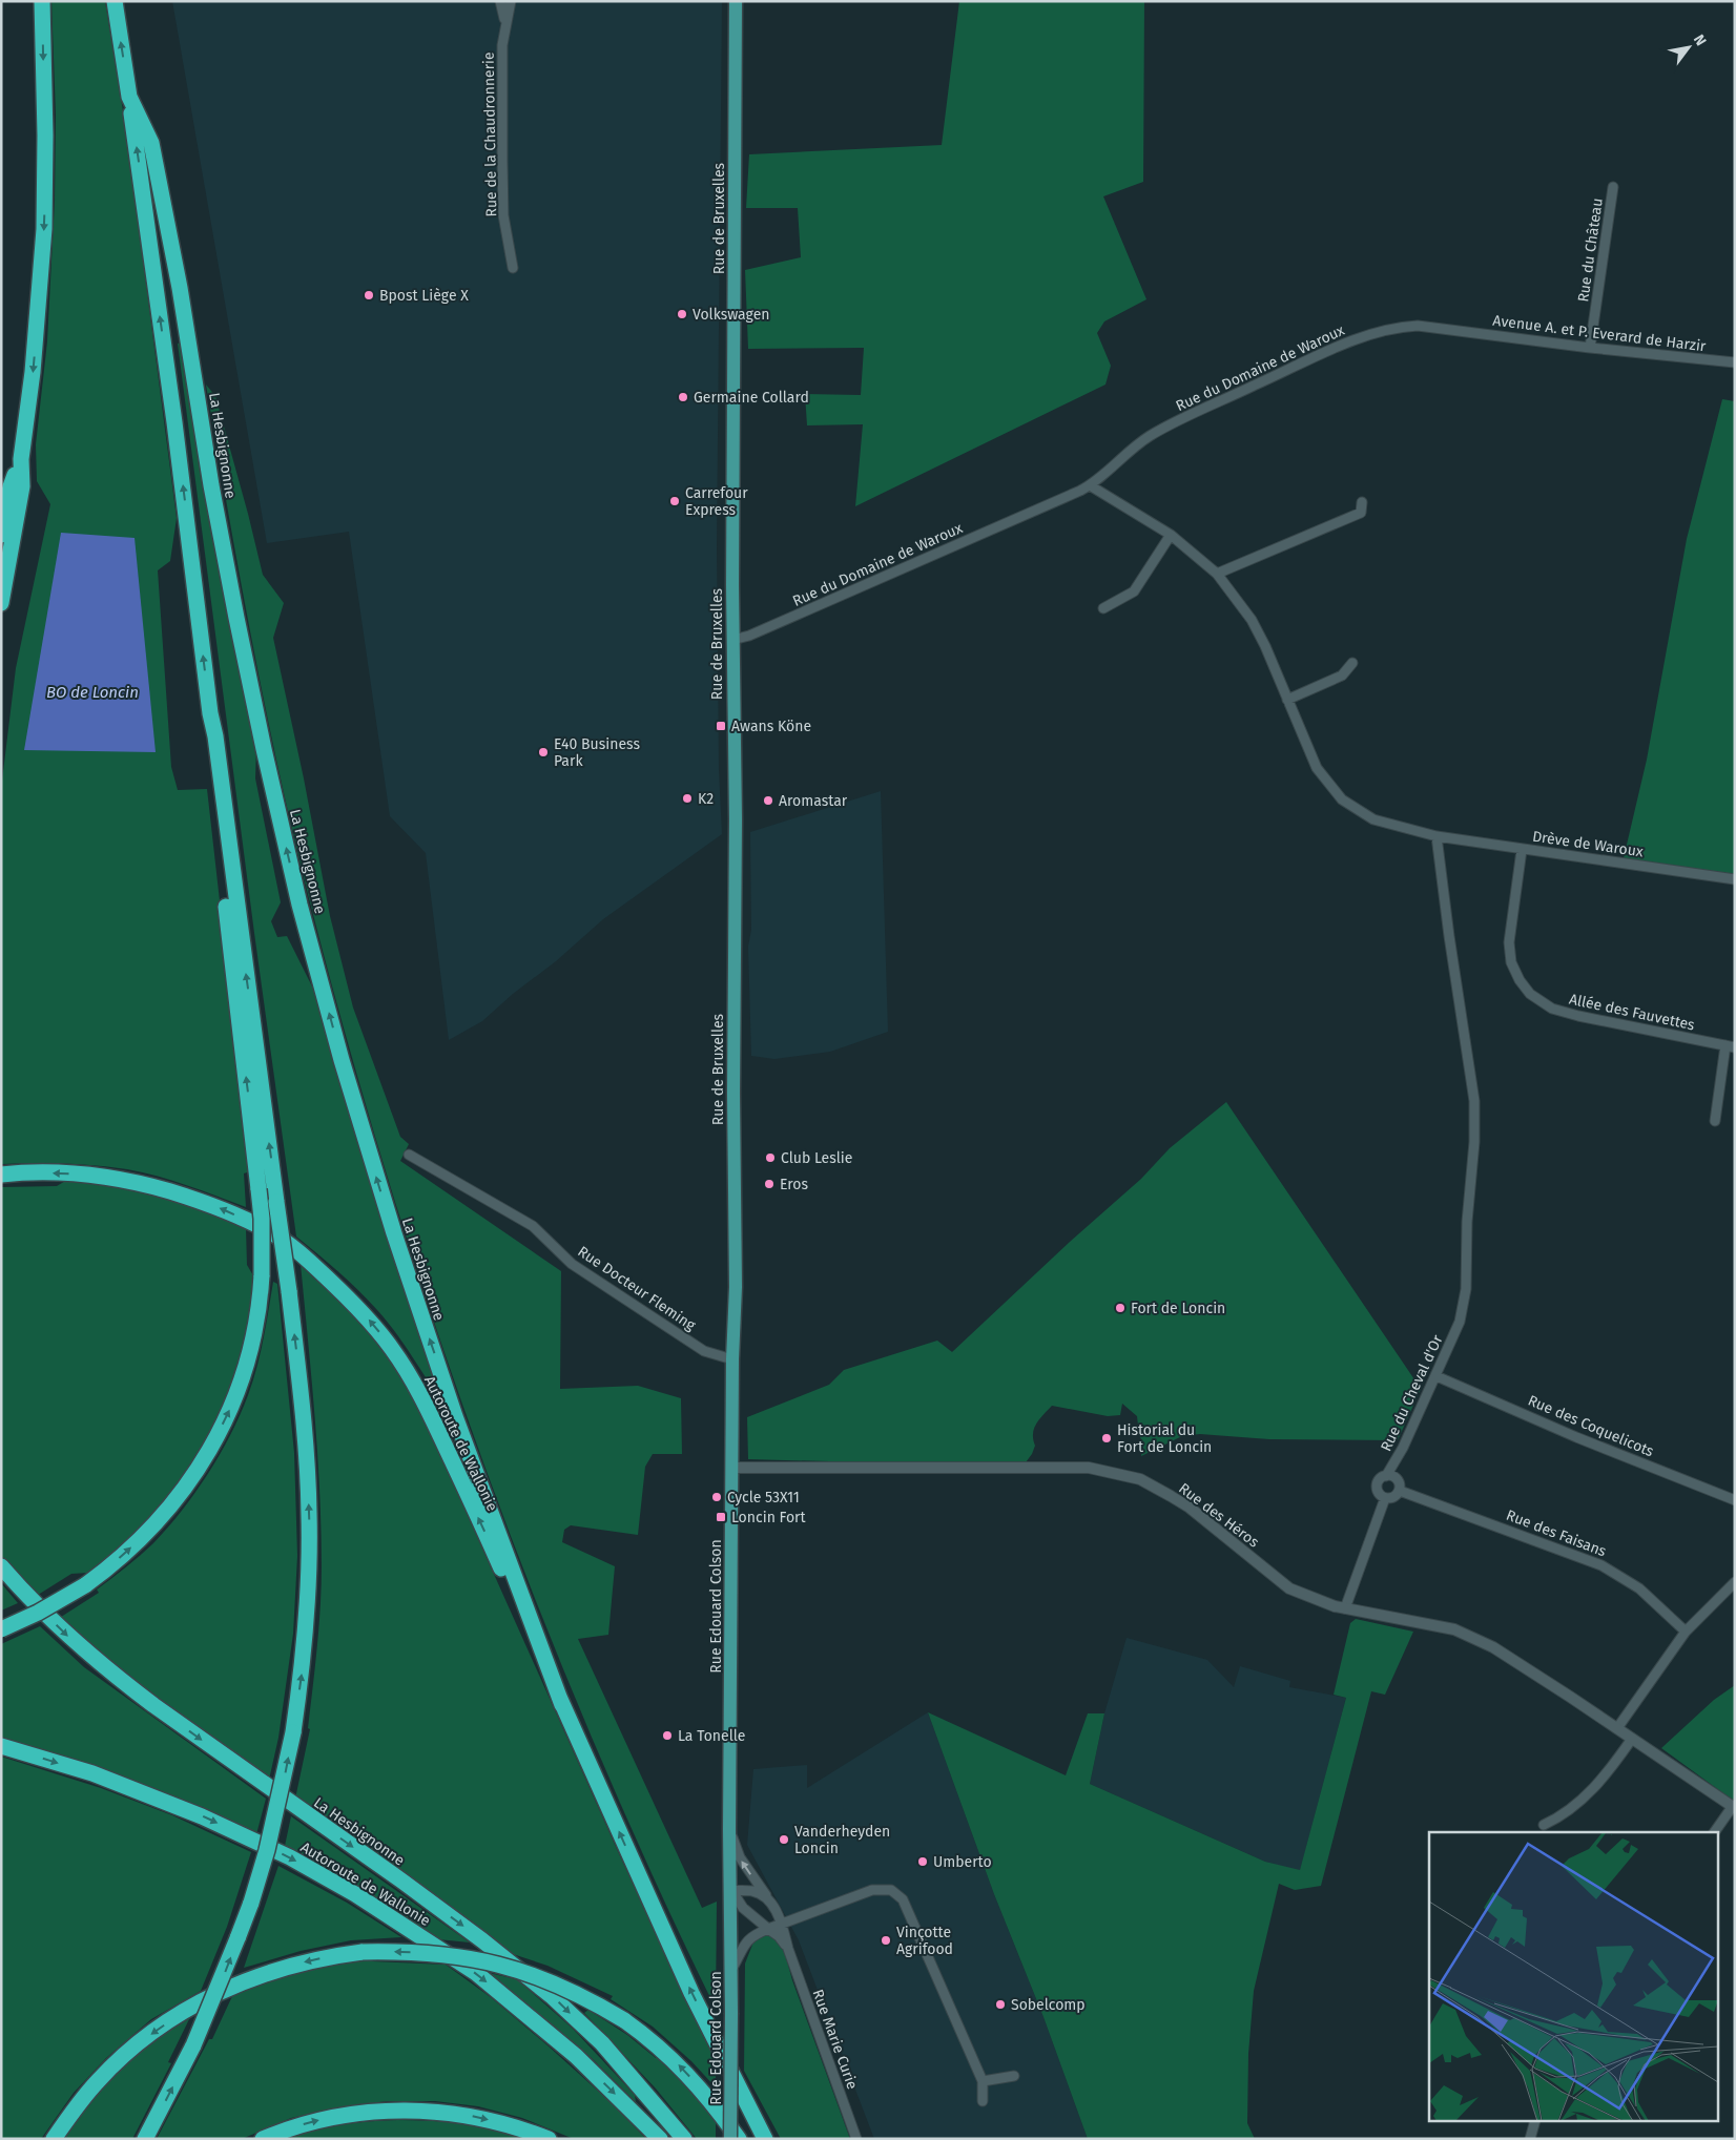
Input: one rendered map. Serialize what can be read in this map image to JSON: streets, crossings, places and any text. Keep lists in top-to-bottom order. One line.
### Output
{"streets":{"highway":["La Hesbignonne","Autoroute de Wallonie"],"main road":["Rue de Bruxelles","Rue Edouard Colson"],"street":["Rue de la Chaudronnerie","Rue du Château","Avenue A. et P. Everard de Harzir","Rue du Domaine de Waroux","Drève de Waroux","Allée des Fauvettes","Rue Docteur Fleming","Rue du Cheval d'Or","Rue des Coquelicots","Rue des Héros","Rue des Faisans","Rue Marie Curie"]},"crossings":[["Rue de Bruxelles","Rue du Domaine de Waroux"],["Rue de Bruxelles","Rue Edouard Colson"],["Rue du Château","Avenue A. et P. Everard de Harzir"],["Avenue A. et P. Everard de Harzir","Rue du Domaine de Waroux"],["La Hesbignonne","Autoroute de Wallonie"],["Drève de Waroux","Allée des Fauvettes"],["Drève de Waroux","Rue du Cheval d'Or"],["Rue Docteur Fleming","Rue Edouard Colson"],["Rue du Cheval d'Or","Rue des Coquelicots"],["Rue du Cheval d'Or","Rue des Faisans"],["Rue des Héros","Rue Edouard Colson"],["Rue Edouard Colson","Rue Marie Curie"]],"water":["BO de Loncin"],"places":{"other":["Bpost Liège X","Volkswagen","Germaine Collard","Carrefour Express","E40 Business Park","K2","Aromastar","Club Leslie","Eros","Fort de Loncin","Historial du Fort de Loncin","Cycle 53X11","La Tonelle","Vanderheyden Loncin","Umberto","Vinçotte Agrifood","Sobelcomp"],"transit":["Awans Köne","Loncin Fort"]},"north":"top right"}
